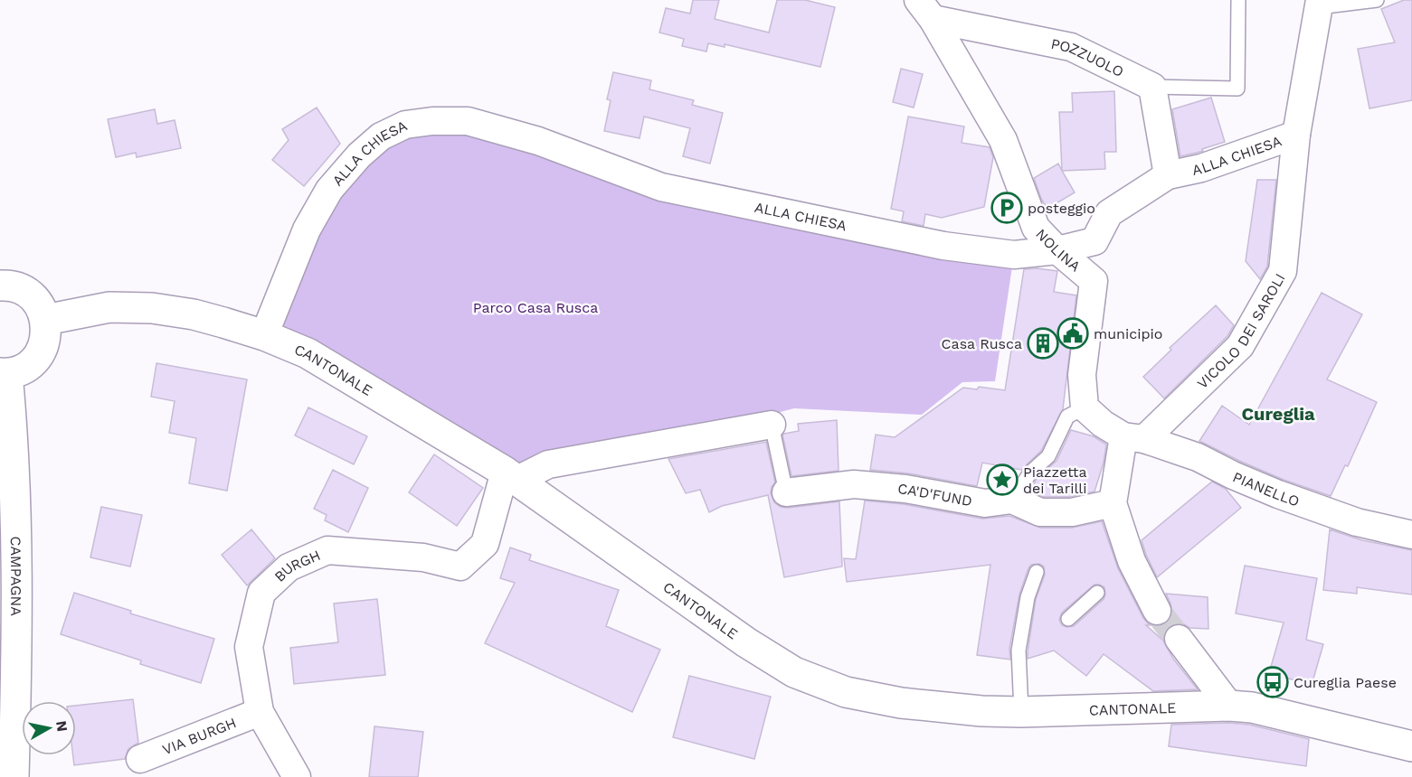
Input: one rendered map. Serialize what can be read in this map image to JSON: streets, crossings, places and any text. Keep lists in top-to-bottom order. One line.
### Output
{"streets":{"street":["POZZUOLO","ALLA CHIESA","NOLINA","VICOLO DEI SAROLI","CANTONALE","PIANELLO","CA'D'FUND","BURGH","CAMPAGNA","VIA BURGH"]},"crossings":[["POZZUOLO","NOLINA"],["ALLA CHIESA","NOLINA"],["ALLA CHIESA","VICOLO DEI SAROLI"],["ALLA CHIESA","CANTONALE"],["VICOLO DEI SAROLI","PIANELLO"],["CANTONALE","BURGH"],["BURGH","VIA BURGH"]],"districts":["Cureglia"],"parks":["Parco Casa Rusca"],"places":{"parking":["posteggio"],"public building":["municipio"],"building":["Casa Rusca"],"place":["Piazzetta dei Tarilli"],"bus stop":["Cureglia Paese"]},"north":"right"}
